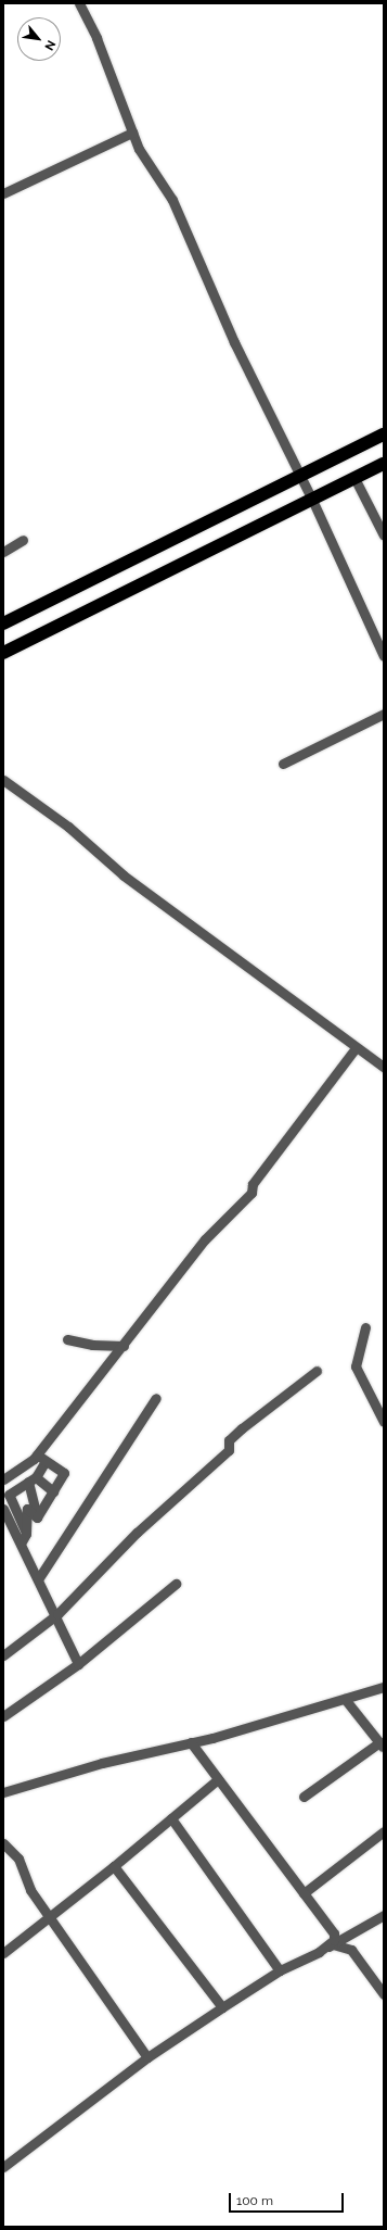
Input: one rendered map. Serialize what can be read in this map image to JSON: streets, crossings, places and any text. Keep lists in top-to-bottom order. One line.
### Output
{"scale_bar":"100 m","north":"bottom right"}
